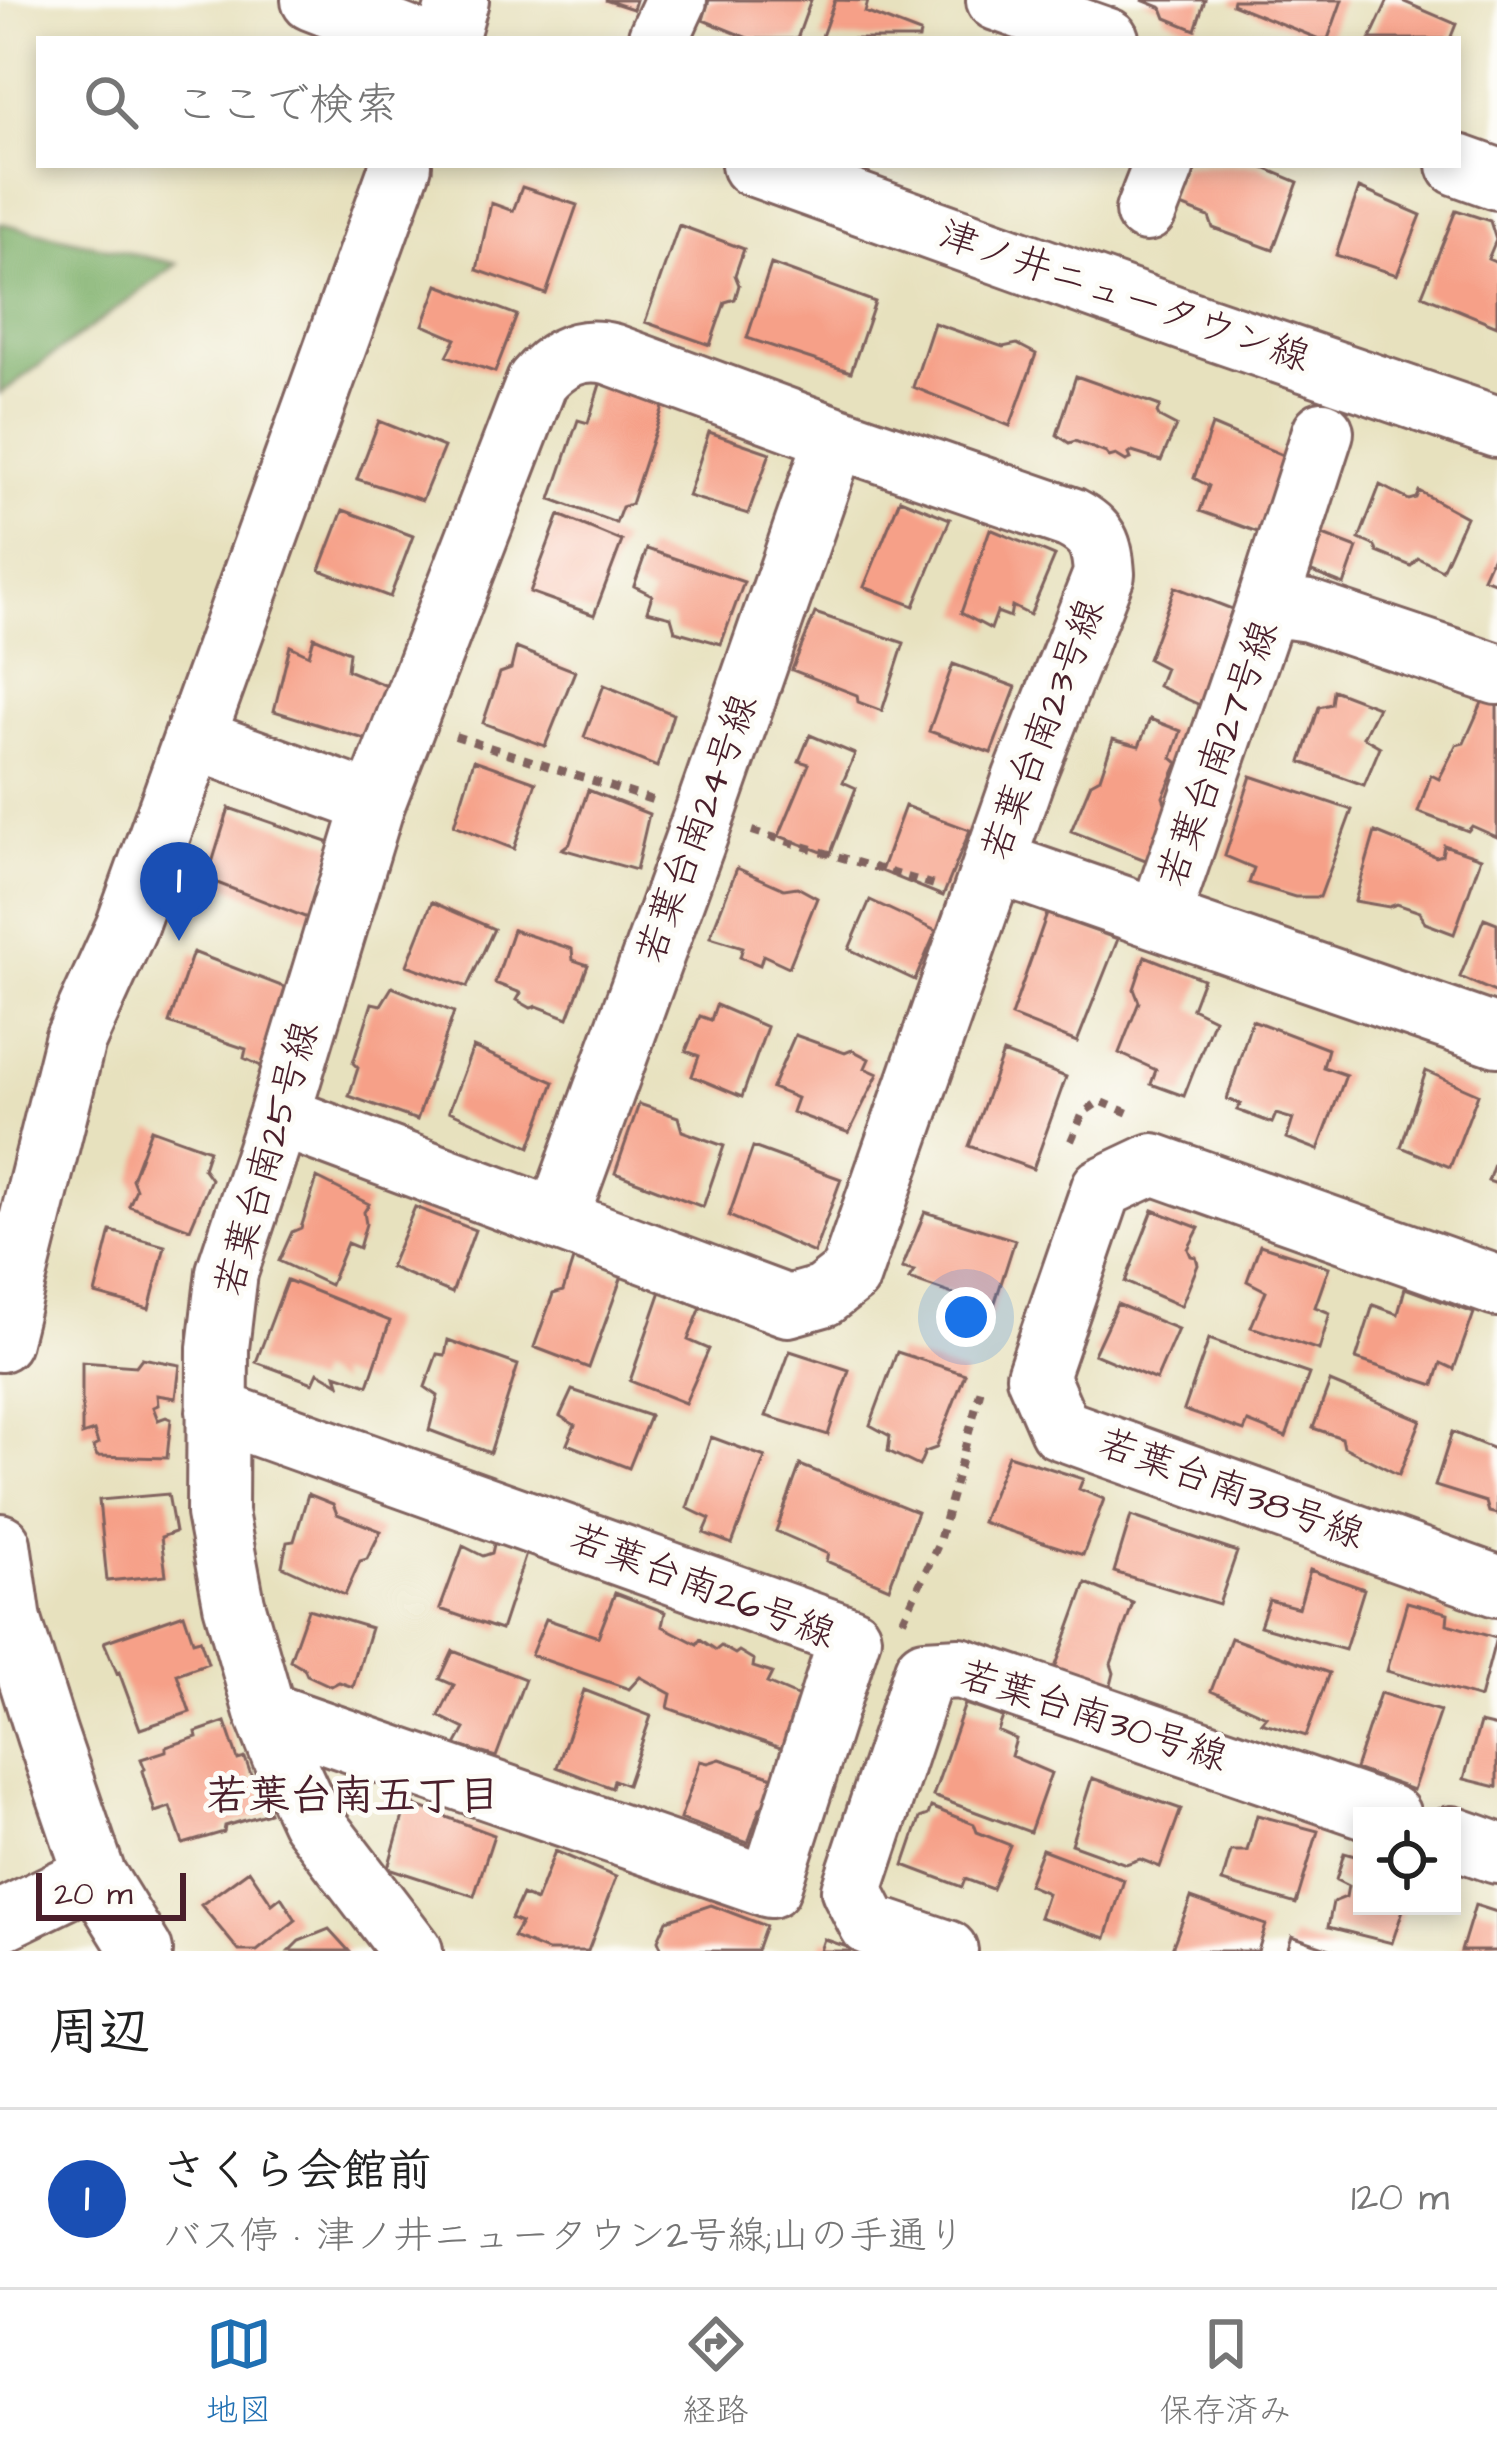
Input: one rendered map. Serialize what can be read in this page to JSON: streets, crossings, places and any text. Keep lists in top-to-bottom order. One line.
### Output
{"streets":{"street":["津ノ井ニュータウン線","若葉台南23号線","若葉台南27号線","若葉台南24号線","若葉台南25号線","若葉台南38号線","若葉台南26号線","若葉台南30号線"]},"crossings":[["若葉台南23号線","若葉台南24号線"],["若葉台南23号線","若葉台南25号線"],["若葉台南25号線","若葉台南26号線"]],"districts":["若葉台南五丁目"],"scale_bar":"20 m","page":{"search":"ここで検索","pins":"1","scale":"20 m","heading":"周辺","list":[{"mark":"1","name":"さくら会館前","note":"バス停 · 津ノ井ニュータウン2号線;山の手通り","value":"120 m"}],"nav":["地図","経路","保存済み"]}}
